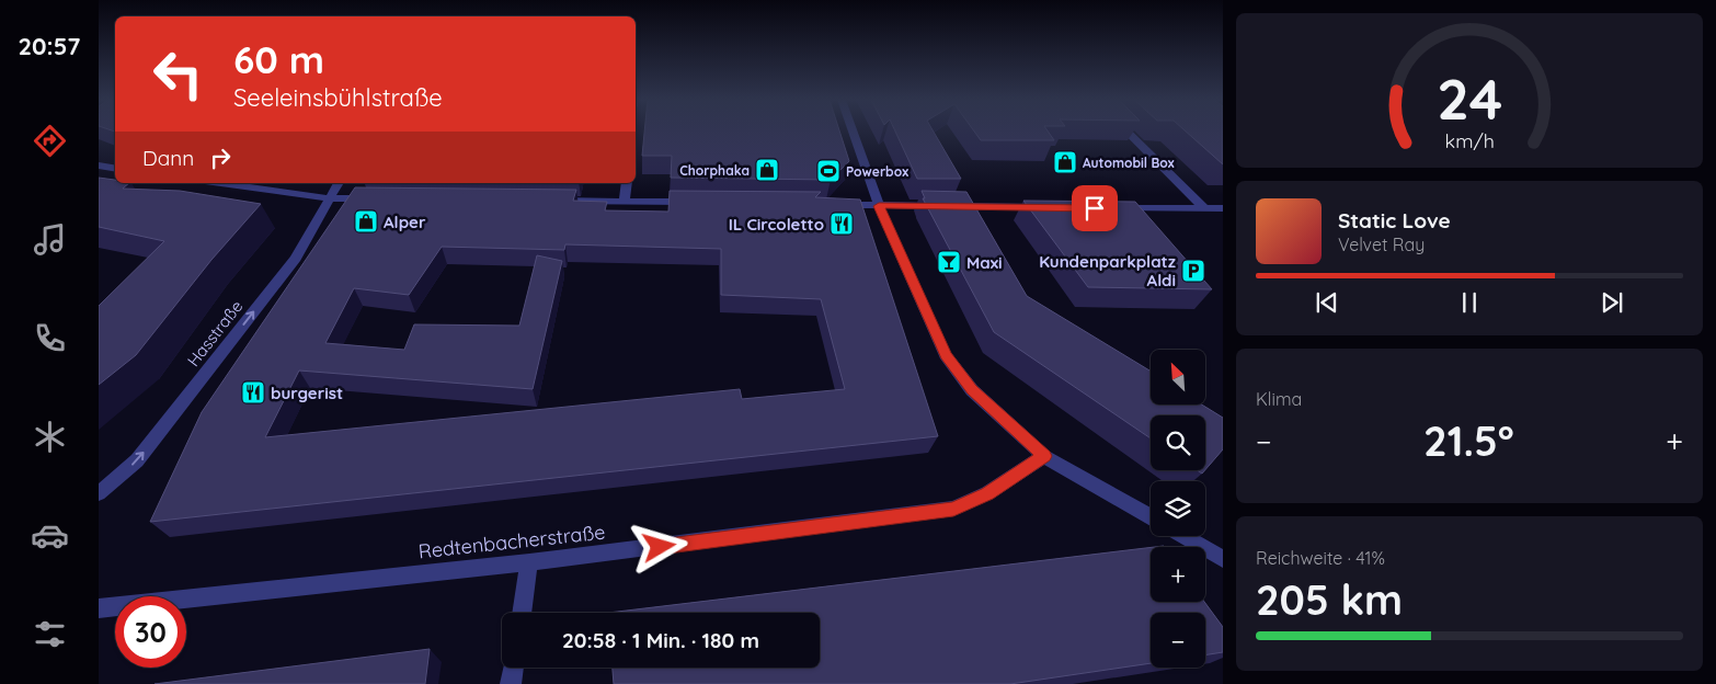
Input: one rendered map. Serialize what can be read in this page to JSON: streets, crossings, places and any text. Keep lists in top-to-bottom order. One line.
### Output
{"streets":{"street":["Hasstraße","Redtenbacherstraße"]},"one_way":["Hasstraße"],"places":{"shop":["Automobil Box","Chorphaka","Alper"],"sports":["Powerbox"],"restaurant":["IL Circoletto","burgerist"],"bar":["Maxi"],"parking":["Kundenparkplatz Aldi"]},"north":"top left","page":{"tabs":"20:57","turn":["60 m","Seeleinsbühlstraße"],"then":"Dann","song":["Static Love","Velvet Ray"],"tile":["Klima",["Reichweite · 41%","205 km"]],"map_buttons":["+","−"],"heat":["−","21.5°","+"],"limit":"30","trip":"20:58 · 1 Min. · 180 m","gauge":["24","km/h"]}}
